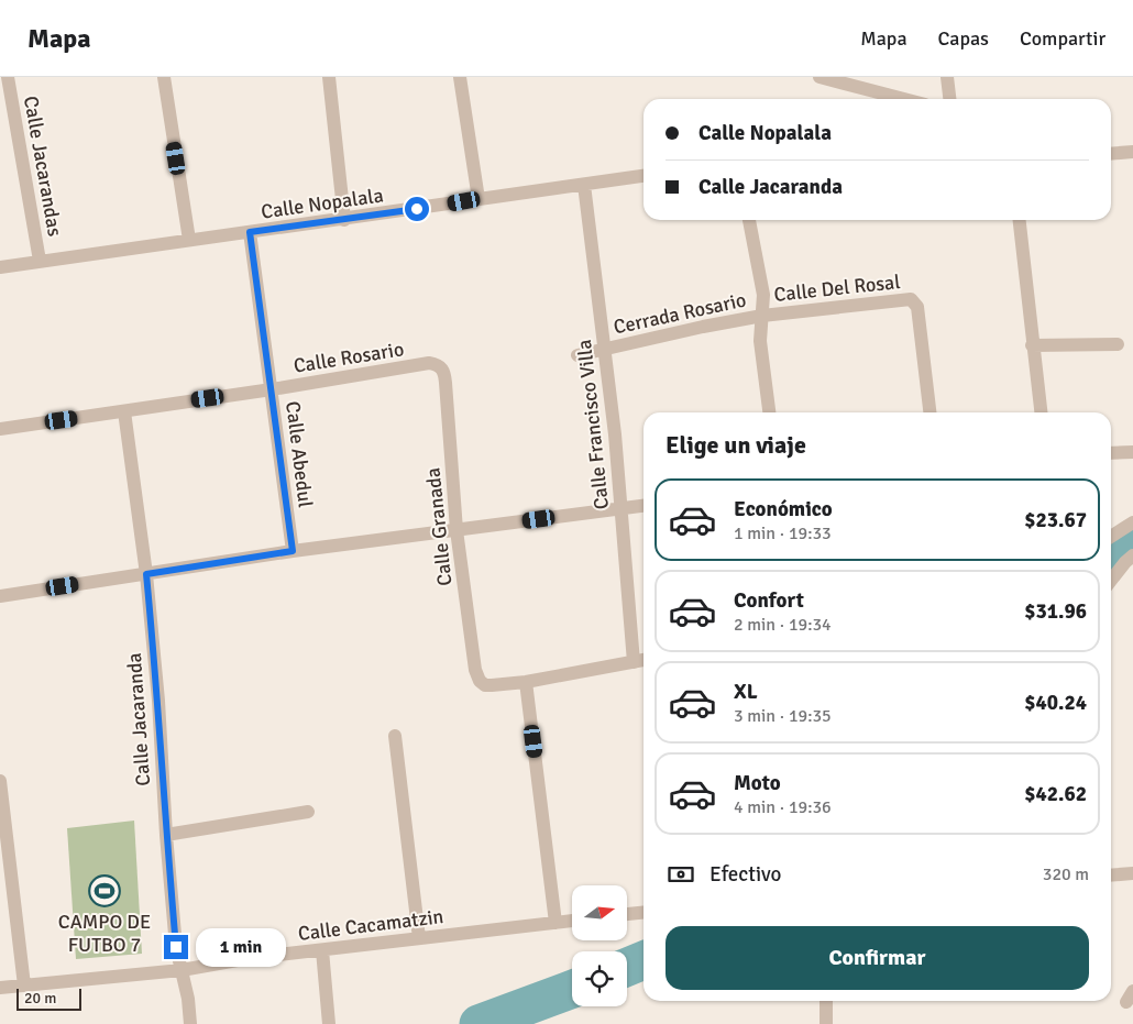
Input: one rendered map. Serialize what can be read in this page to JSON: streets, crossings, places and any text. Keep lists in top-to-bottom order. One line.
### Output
{"streets":{"street":["Calle Jacarandas","Calle Nopalala","Calle Del Rosal","Cerrada Rosario","Calle Rosario","Calle Francisco Villa","Calle Abedul","Calle Granada","Calle Jacaranda","Calle Cacamatzin"]},"crossings":[["Calle Jacarandas","Calle Nopalala"],["Calle Nopalala","Calle Francisco Villa"],["Calle Nopalala","Calle Abedul"],["Calle Del Rosal","Cerrada Rosario"],["Cerrada Rosario","Calle Francisco Villa"],["Calle Rosario","Calle Abedul"],["Calle Rosario","Calle Granada"],["Calle Rosario","Calle Jacaranda"],["Calle Jacaranda","Calle Cacamatzin"]],"places":{"sports":["CAMPO DE FUTBO 7"]},"scale_bar":"20 m","north":"right","page":{"header":"Mapa","nav":["Mapa","Capas","Compartir"],"banner":["Calle Nopalala","Calle Jacaranda"],"heading":"Elige un viaje","list":[{"name":"Económico","note":"1 min · 19:33","value":"$23.67"},{"name":"Confort","note":"2 min · 19:34","value":"$31.96"},{"name":"XL","note":"3 min · 19:35","value":"$40.24"},{"name":"Moto","note":"4 min · 19:36","value":"$42.62"}],"pay":["Efectivo","320 m"],"buttons":"Confirmar","bubble":"1 min","scale":"20 m"}}
